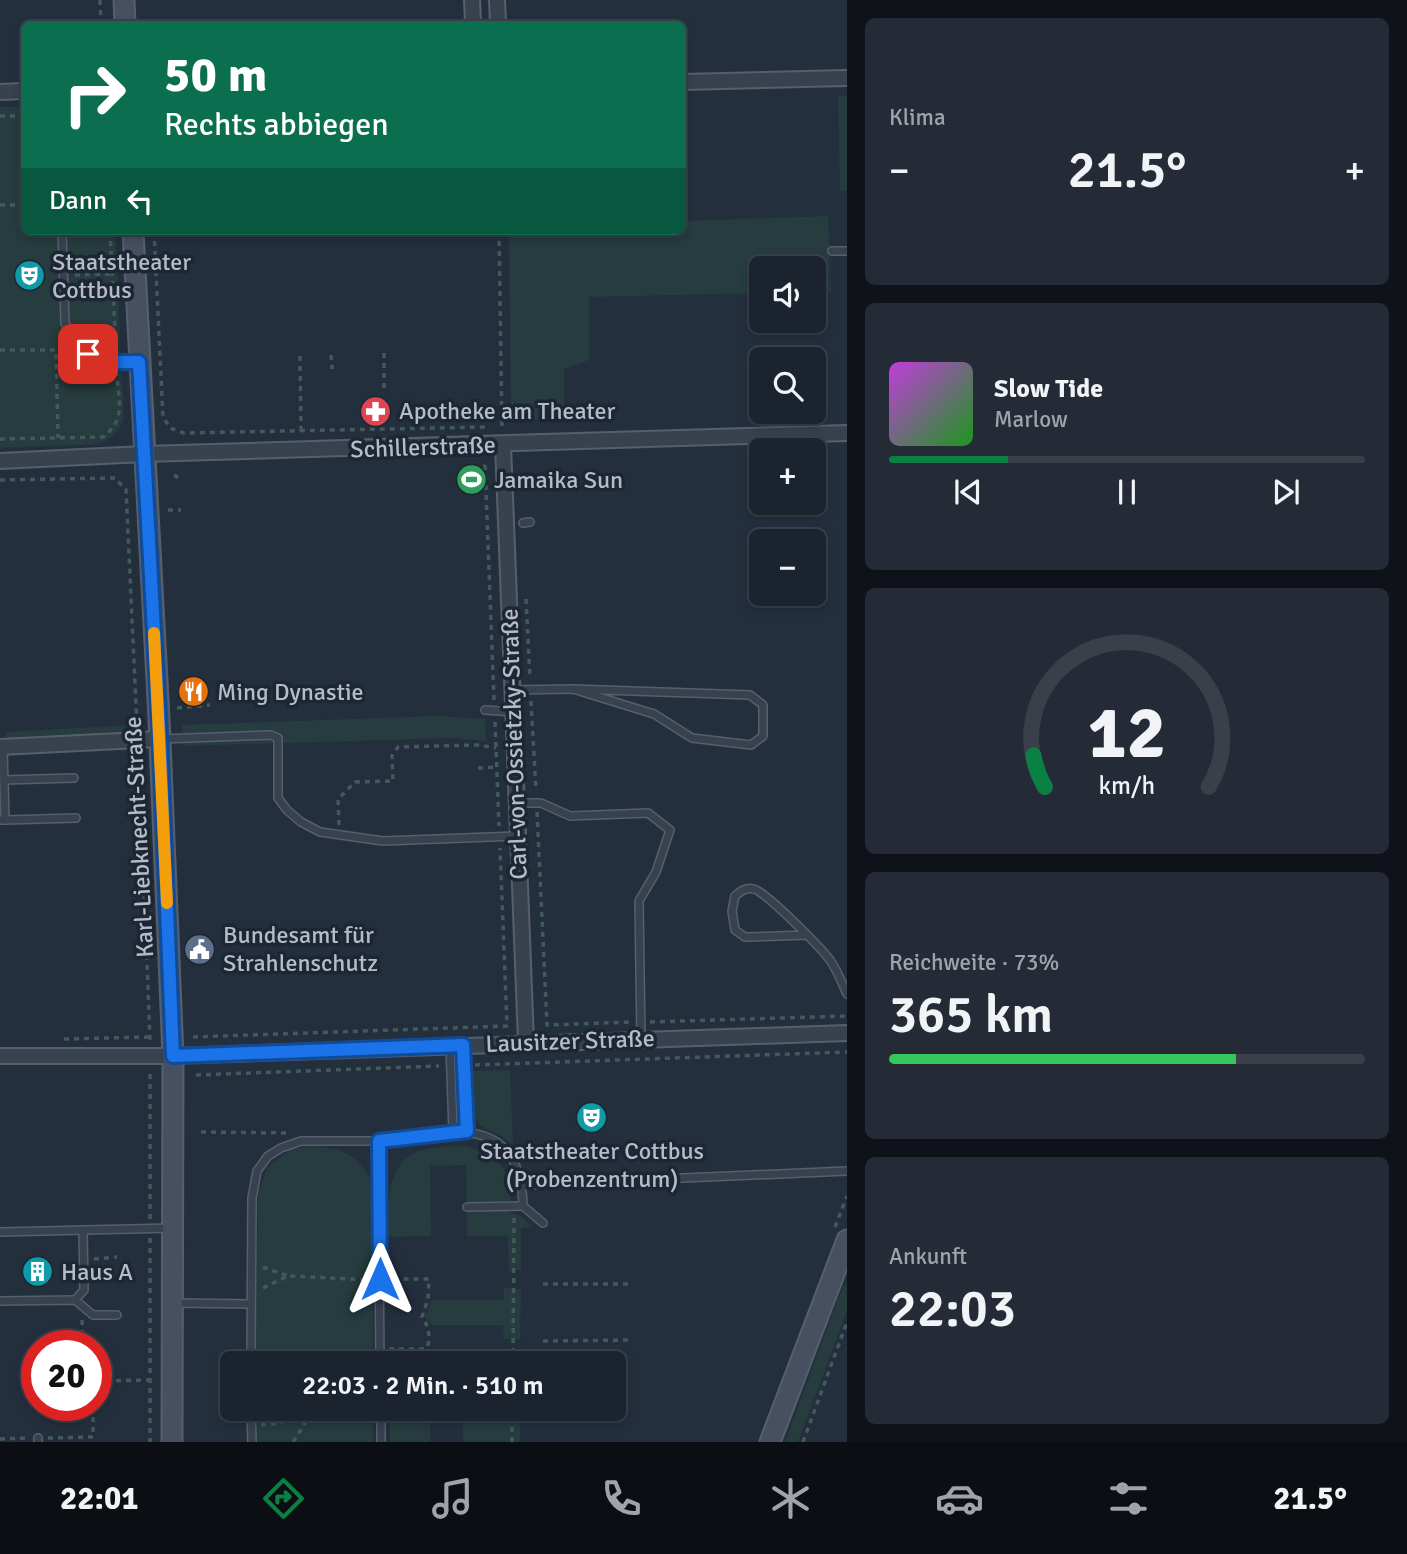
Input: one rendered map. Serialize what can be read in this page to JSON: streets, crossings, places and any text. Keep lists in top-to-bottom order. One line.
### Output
{"streets":{"main road":["Karl-Liebknecht-Straße"],"street":["Schillerstraße","Carl-von-Ossietzky-Straße","Lausitzer Straße"]},"crossings":[["Schillerstraße","Carl-von-Ossietzky-Straße"],["Schillerstraße","Karl-Liebknecht-Straße"],["Carl-von-Ossietzky-Straße","Lausitzer Straße"],["Karl-Liebknecht-Straße","Lausitzer Straße"]],"places":{"theatre":["Staatstheater Cottbus","Staatstheater Cottbus (Probenzentrum)"],"pharmacy":["Apotheke am Theater"],"sports":["Jamaika Sun"],"restaurant":["Ming Dynastie"],"public building":["Bundesamt für Strahlenschutz"],"building":["Haus A"]},"page":{"tile":["Klima",["Reichweite · 73%","365 km"],["Ankunft","22:03"]],"turn":["50 m","Rechts abbiegen"],"heat":["−","21.5°","+"],"then":"Dann","map_buttons":["+","−"],"song":["Slow Tide","Marlow"],"limit":"20","trip":"22:03 · 2 Min. · 510 m","tabs":["22:01","21.5°"],"gauge":["12","km/h"]}}
